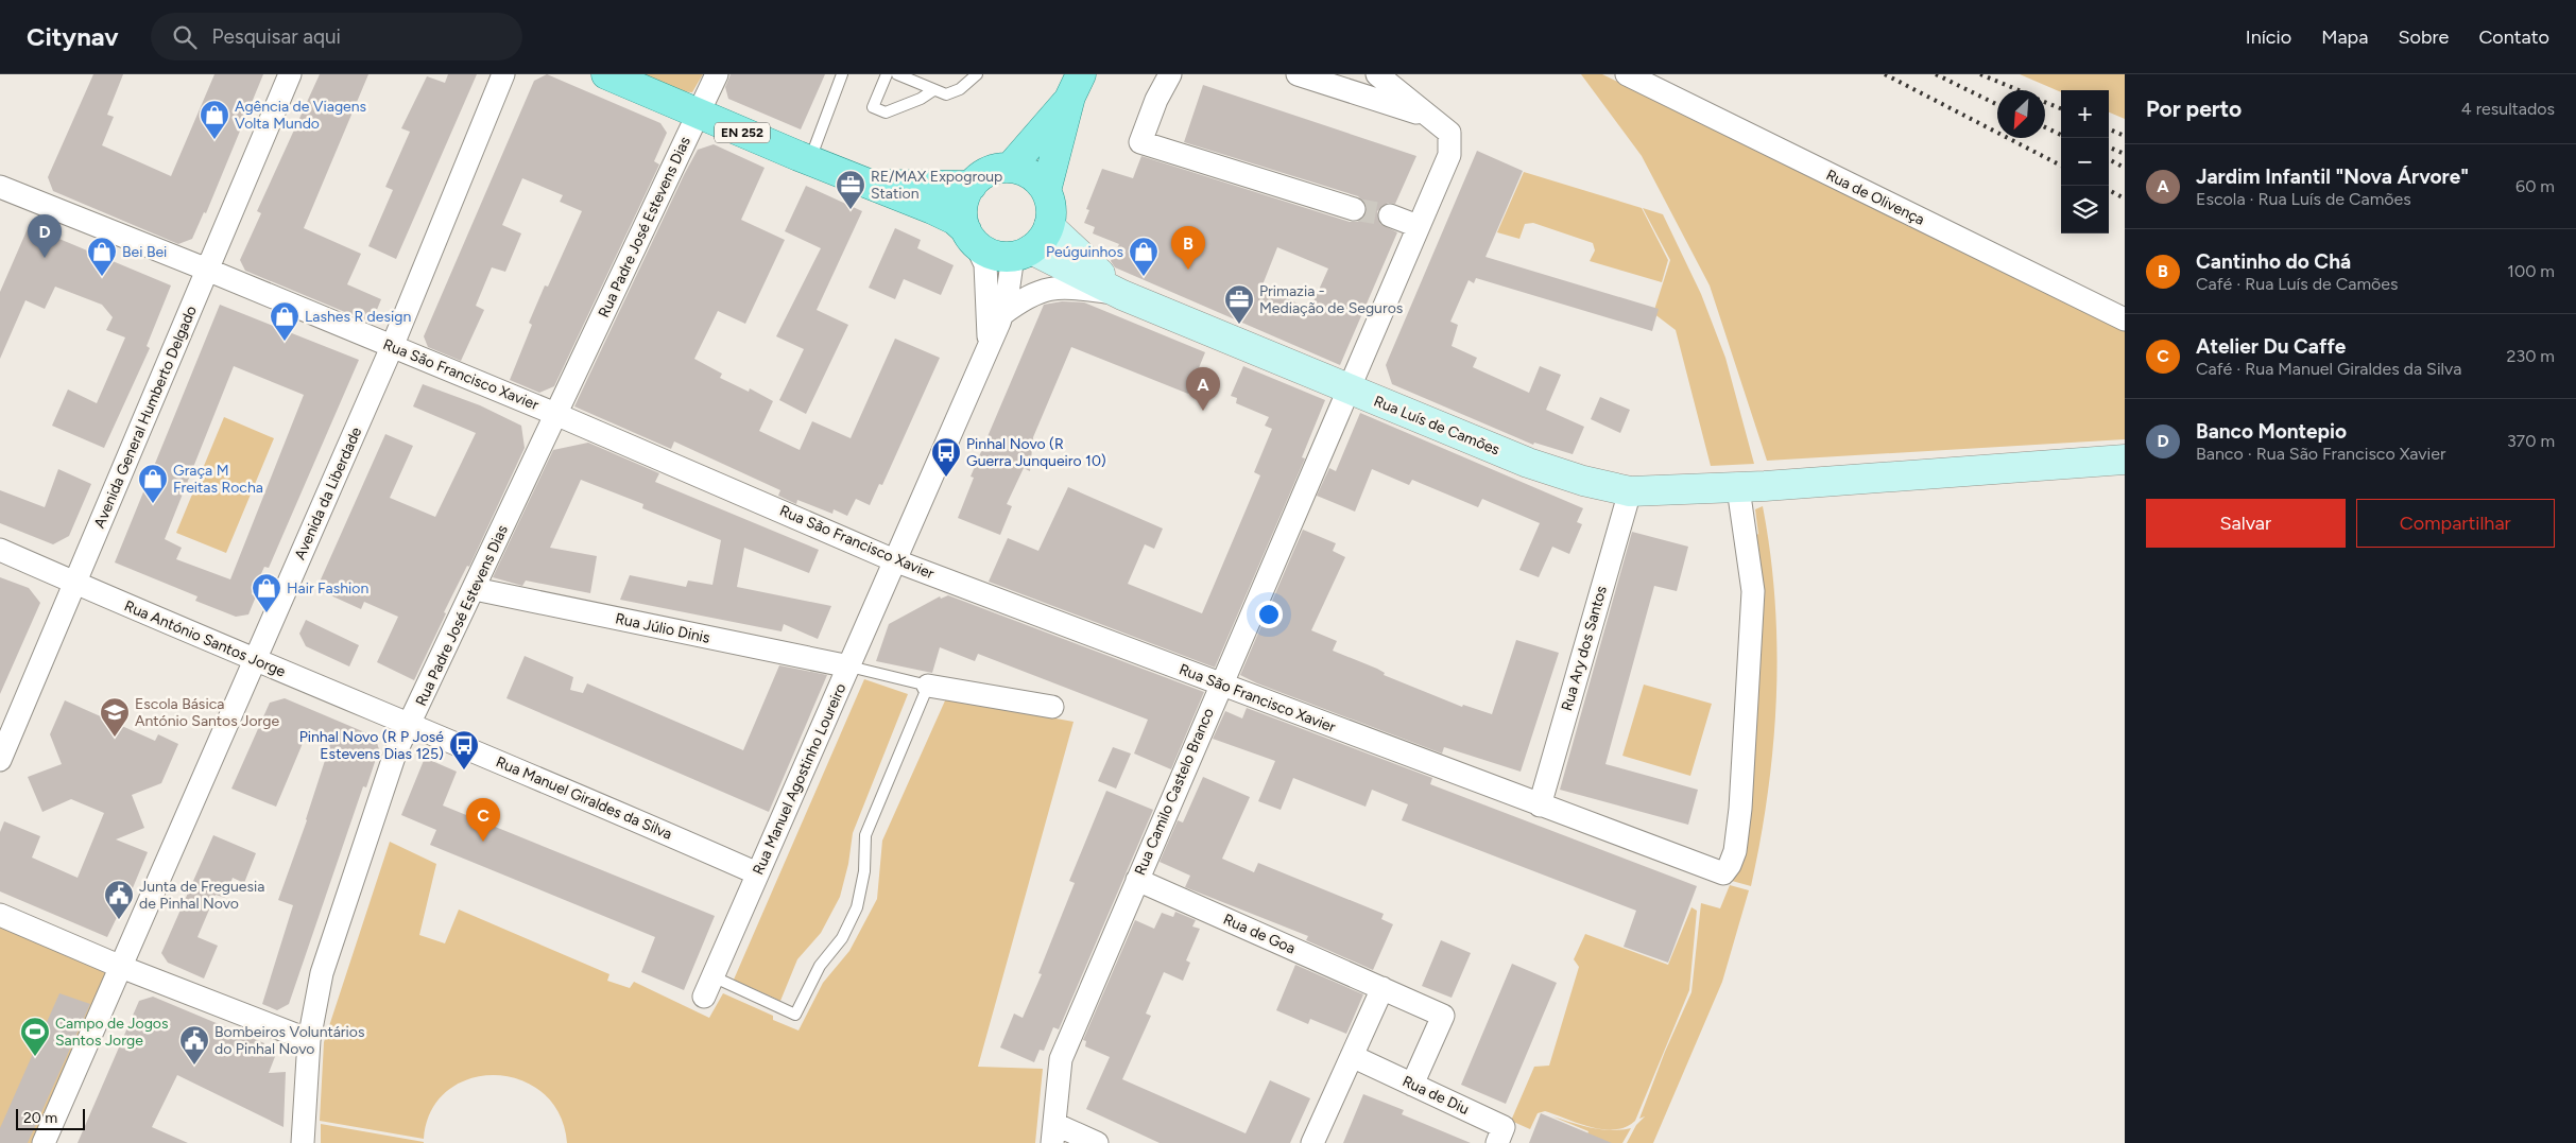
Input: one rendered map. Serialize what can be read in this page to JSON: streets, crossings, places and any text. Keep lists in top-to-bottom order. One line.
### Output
{"streets":{"main road":["EN 252","Rua Luís de Camões"],"street":["Rua de Olivença","Rua Padre José Estevens Dias","Rua São Francisco Xavier","Avenida General Humberto Delgado","Avenida da Liberdade","Rua Júlio Dinis","Rua António Santos Jorge","Rua Ary dos Santos","Rua Manuel Agostinho Loureiro","Rua Camilo Castelo Branco","Rua Manuel Giraldes da Silva","Rua de Goa","Rua de Diu"]},"crossings":[["EN 252","Rua Padre José Estevens Dias"],["EN 252","Rua Luís de Camões"],["EN 252","Rua Manuel Agostinho Loureiro"],["Rua Padre José Estevens Dias","Rua São Francisco Xavier"],["Rua Padre José Estevens Dias","Rua Júlio Dinis"],["Rua Padre José Estevens Dias","Rua António Santos Jorge"],["Rua Padre José Estevens Dias","Rua Manuel Giraldes da Silva"],["Rua São Francisco Xavier","Avenida General Humberto Delgado"],["Rua São Francisco Xavier","Rua Luís de Camões"],["Rua São Francisco Xavier","Avenida da Liberdade"],["Rua São Francisco Xavier","Rua Ary dos Santos"],["Rua São Francisco Xavier","Rua Manuel Agostinho Loureiro"],["Rua São Francisco Xavier","Rua Camilo Castelo Branco"],["Avenida General Humberto Delgado","Rua António Santos Jorge"],["Rua Luís de Camões","Rua Ary dos Santos"],["Rua Luís de Camões","Rua Manuel Agostinho Loureiro"],["Rua Luís de Camões","Rua Camilo Castelo Branco"],["Avenida da Liberdade","Rua António Santos Jorge"],["Rua Júlio Dinis","Rua Manuel Agostinho Loureiro"],["Rua António Santos Jorge","Rua Manuel Giraldes da Silva"],["Rua Manuel Agostinho Loureiro","Rua Manuel Giraldes da Silva"],["Rua Camilo Castelo Branco","Rua de Goa"],["Rua de Goa","Rua de Diu"]],"places":{"shop":["Agência de Viagens Volta Mundo","Bei Bei","Peúguinhos","Lashes R design","Graça M Freitas Rocha","Hair Fashion"],"office":["RE/MAX Expogroup Station","Primazia - Mediação de Seguros"],"bus stop":["Pinhal Novo (R Guerra Junqueiro 10)","Pinhal Novo (R P José Estevens Dias 125)"],"school or university":["Escola Básica António Santos Jorge"],"public building":["Junta de Freguesia de Pinhal Novo","Bombeiros Voluntários do Pinhal Novo"],"sports":["Campo de Jogos Santos Jorge"]},"scale_bar":"20 m","north":"bottom left","page":{"header":"Citynav","search":"Pesquisar aqui","nav":["Início","Mapa","Sobre","Contato"],"heading":["Por perto","4 resultados"],"map_buttons":["+","−"],"list":[{"mark":"A","name":"Jardim Infantil \"Nova Árvore\"","note":"Escola · Rua Luís de Camões","value":"60 m"},{"mark":"B","name":"Cantinho do Chá","note":"Café · Rua Luís de Camões","value":"100 m"},{"mark":"C","name":"Atelier Du Caffe","note":"Café · Rua Manuel Giraldes da Silva","value":"230 m"},{"mark":"D","name":"Banco Montepio","note":"Banco · Rua São Francisco Xavier","value":"370 m"}],"pins":["D","B","A","C"],"buttons":["Salvar","Compartilhar"],"scale":"20 m"}}
